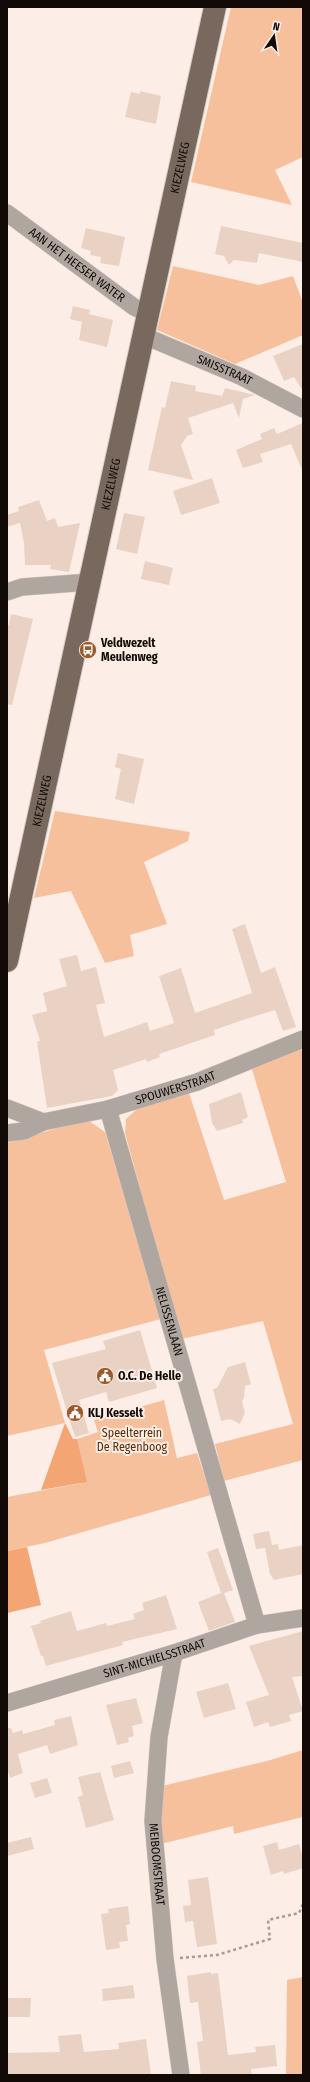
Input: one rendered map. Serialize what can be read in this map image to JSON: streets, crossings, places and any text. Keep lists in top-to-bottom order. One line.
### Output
{"streets":{"main road":["KIEZELWEG"],"street":["AAN HET HEESER WATER","SMISSTRAAT","SPOUWERSTRAAT","NELISSENLAAN","SINT-MICHIELSSTRAAT","MEIBOOMSTRAAT"]},"crossings":[["KIEZELWEG","AAN HET HEESER WATER"],["KIEZELWEG","SMISSTRAAT"],["SPOUWERSTRAAT","NELISSENLAAN"],["NELISSENLAAN","SINT-MICHIELSSTRAAT"],["SINT-MICHIELSSTRAAT","MEIBOOMSTRAAT"]],"parks":["Speelterrein De Regenboog"],"places":{"bus stop":["Veldwezelt Meulenweg"],"public building":["O.C. De Helle","KLJ Kesselt"]},"north":"top"}
